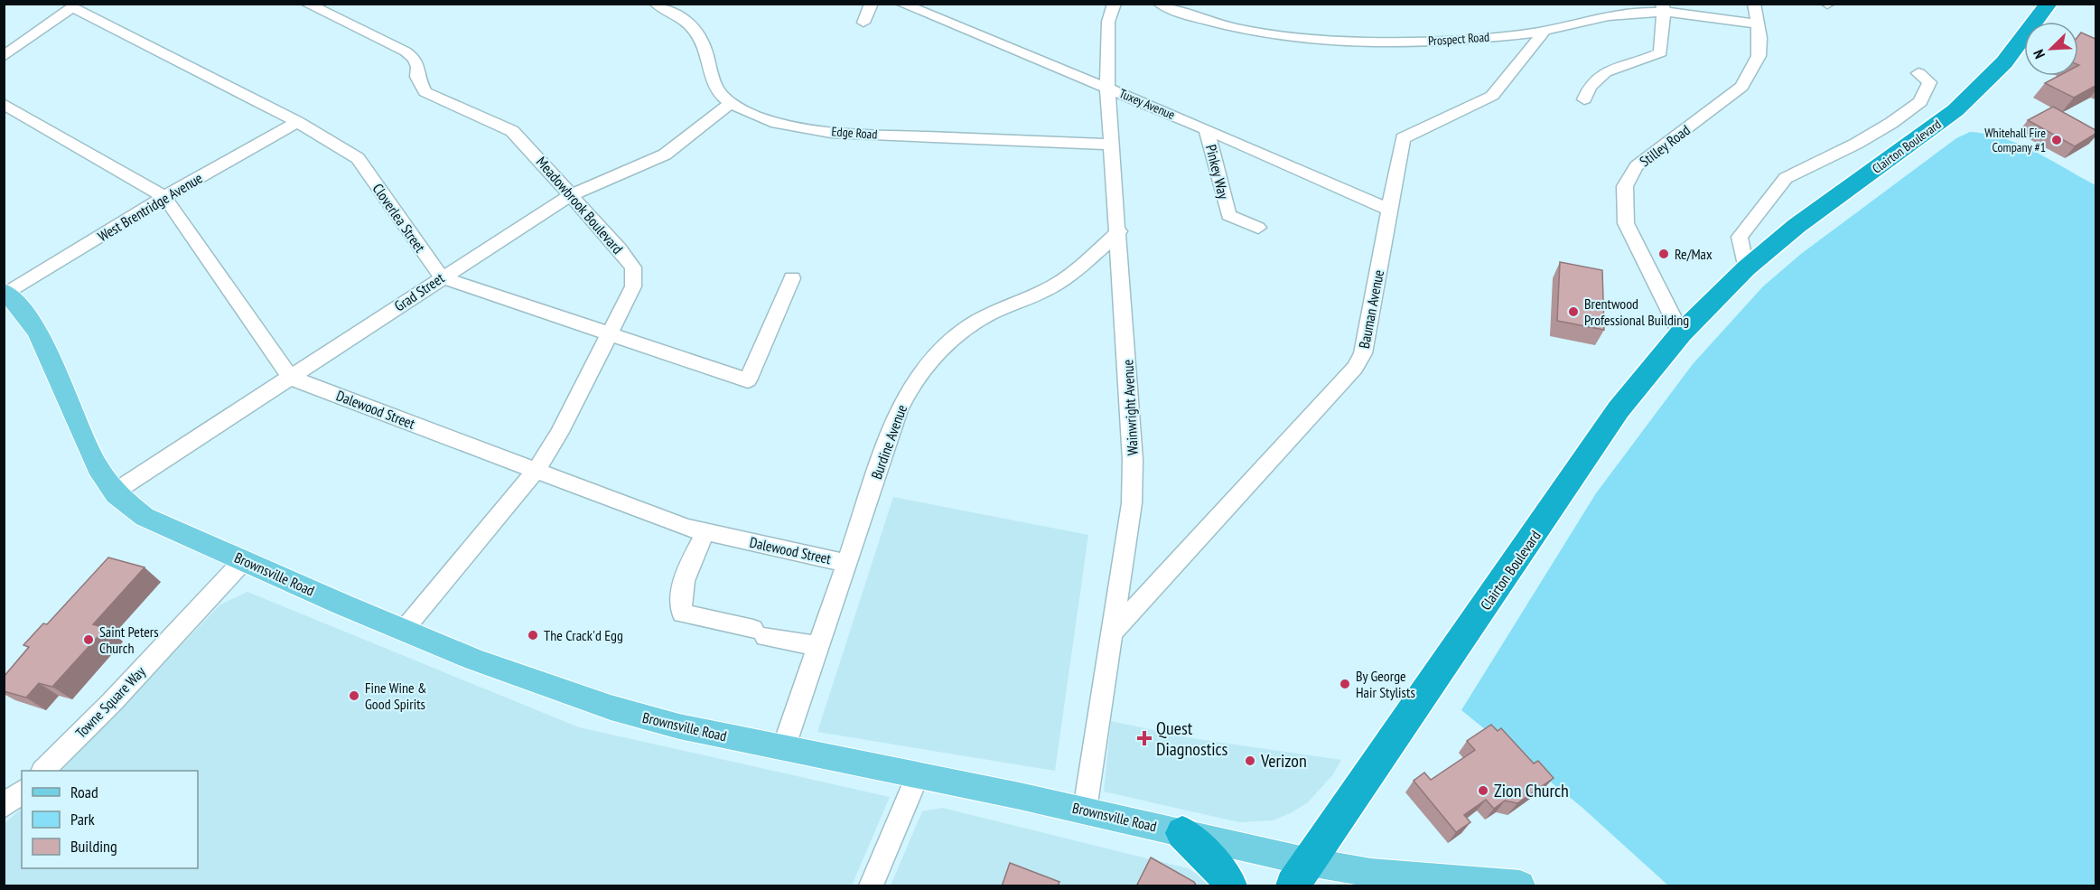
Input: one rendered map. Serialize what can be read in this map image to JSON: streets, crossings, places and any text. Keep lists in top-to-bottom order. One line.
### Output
{"streets":{"highway":["Clairton Boulevard"],"main road":["Brownsville Road"],"street":["Prospect Road","Tuxey Avenue","Edge Road","Stilley Road","Pinkey Way","Meadowbrook Boulevard","West Brentridge Avenue","Cloverlea Street","Grad Street","Bauman Avenue","Wainwright Avenue","Dalewood Street","Burdine Avenue","Towne Square Way"]},"crossings":[["Prospect Road","Stilley Road"],["Prospect Road","Bauman Avenue"],["Tuxey Avenue","Pinkey Way"],["Tuxey Avenue","Bauman Avenue"],["Tuxey Avenue","Wainwright Avenue"],["Edge Road","Grad Street"],["Edge Road","Wainwright Avenue"],["Stilley Road","Clairton Boulevard"],["Clairton Boulevard","Brownsville Road"],["Meadowbrook Boulevard","Grad Street"],["Meadowbrook Boulevard","Dalewood Street"],["Meadowbrook Boulevard","Brownsville Road"],["West Brentridge Avenue","Cloverlea Street"],["West Brentridge Avenue","Brownsville Road"],["Cloverlea Street","Grad Street"],["Grad Street","Dalewood Street"],["Grad Street","Brownsville Road"],["Bauman Avenue","Wainwright Avenue"],["Wainwright Avenue","Burdine Avenue"],["Wainwright Avenue","Brownsville Road"],["Dalewood Street","Burdine Avenue"],["Burdine Avenue","Brownsville Road"],["Brownsville Road","Towne Square Way"]],"places":{"other":["Whitehall Fire Company #1","Re/Max","Brentwood Professional Building","The Crack'd Egg","Saint Peters Church","By George Hair Stylists","Fine Wine & Good Spirits","Verizon","Zion Church"],"health":["Quest Diagnostics"]},"legend":["Road","Park","Building"],"north":"bottom left"}
